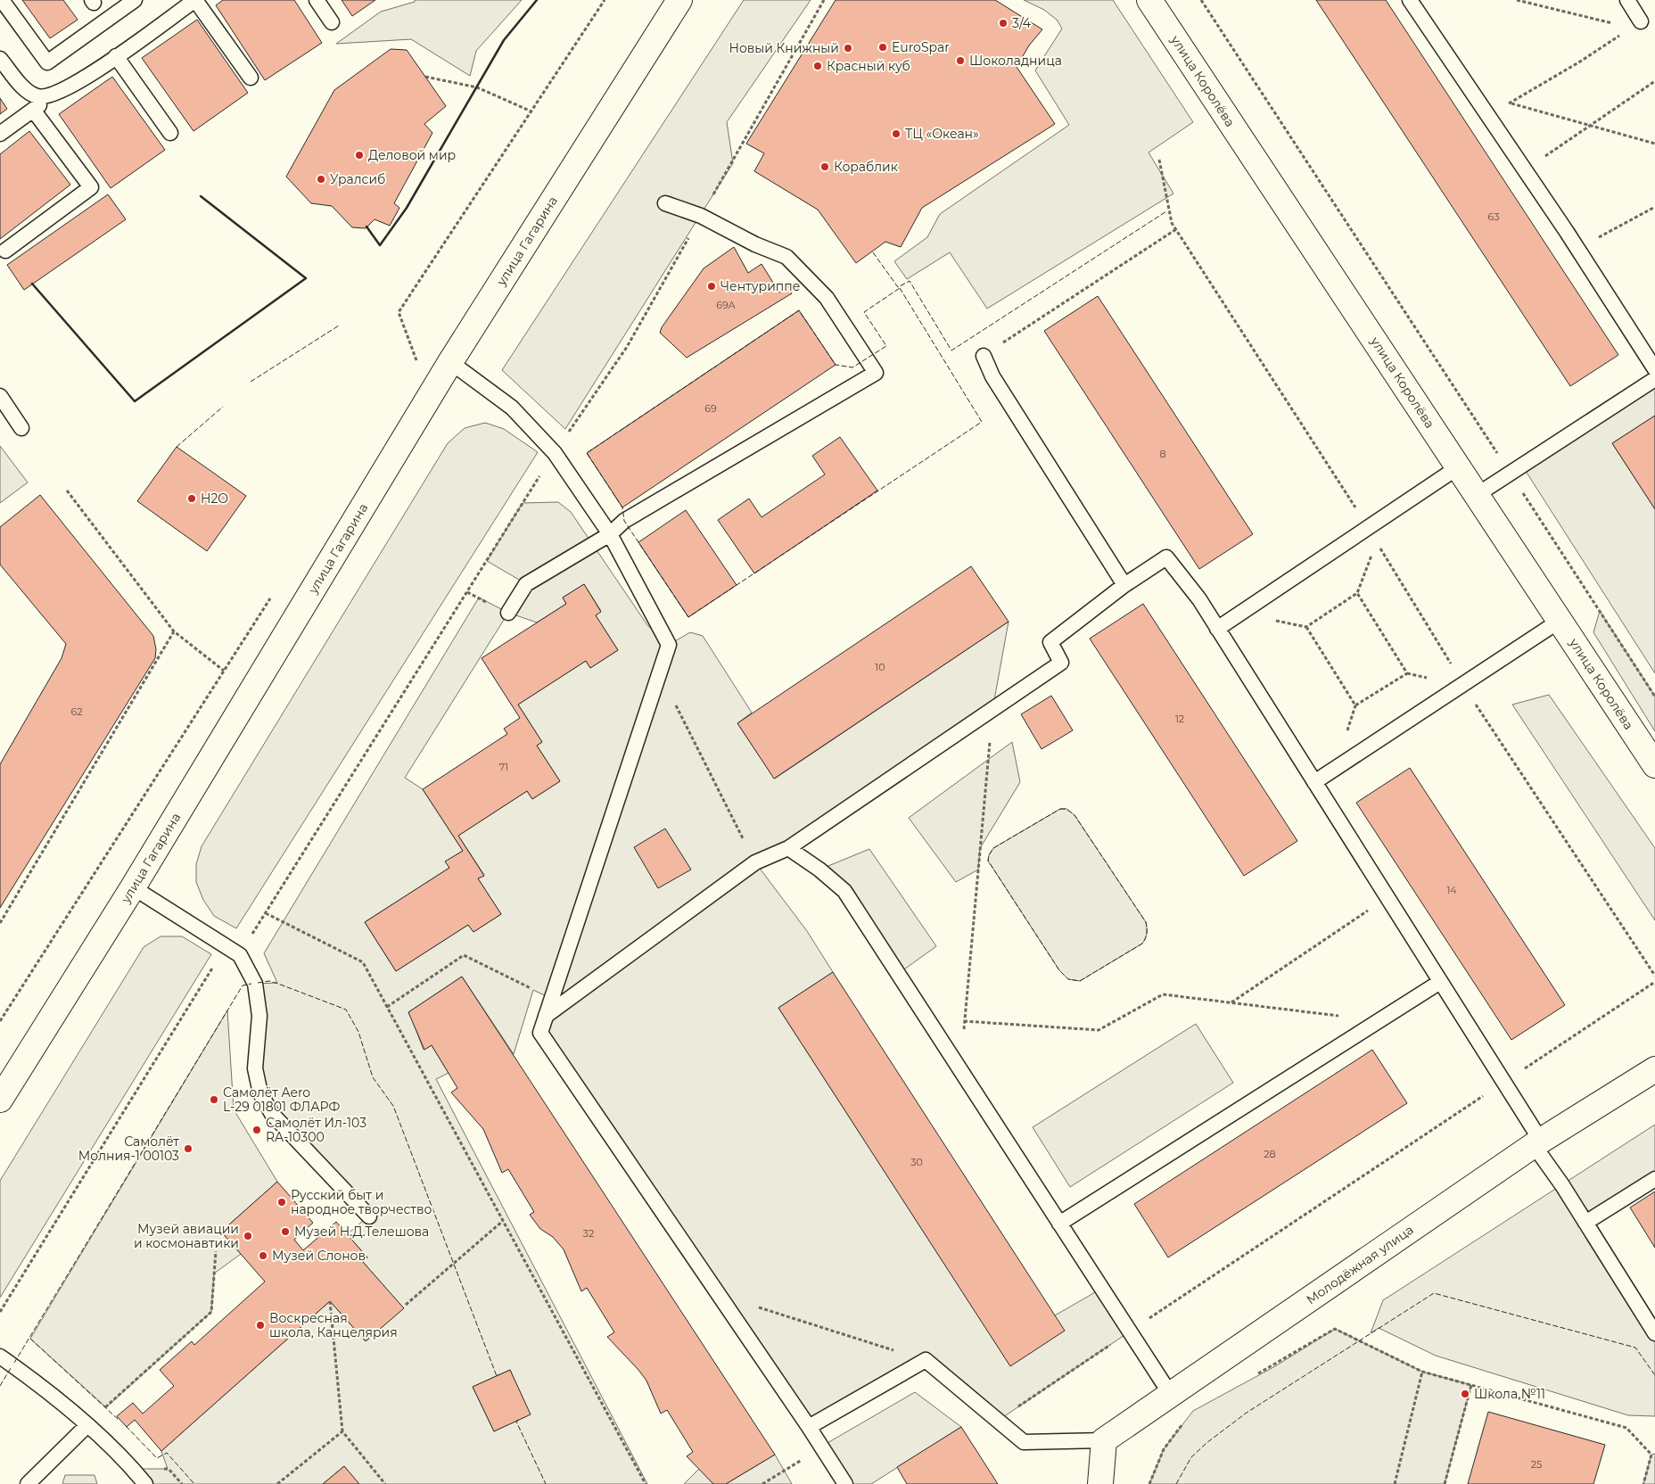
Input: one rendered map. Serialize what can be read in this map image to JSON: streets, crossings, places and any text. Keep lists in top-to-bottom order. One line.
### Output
{"streets":{"main road":["улица Королёва","улица Гагарина","Молодёжная улица"]},"places":["3/4","EuroSpar","Новый Книжный","Шоколадница","Красный куб","ТЦ «Океан»","Деловой мир","Кораблик","Уралсиб","Чентуриппе","H2O","Самолёт Aero L-29 01801 ФЛАРФ","Самолёт Ил-103 RA-10300","Самолёт Молния-1 00103","Русский быт и народное творчество","Музей Н.Д.Телешова","Музей авиации и космонавтики","Музей Слонов","Воскресная школа, Канцелярия","Школа №11"],"house_numbers":["63","69А","69","8","10","62","12","71","14","28","30","32","25"]}
